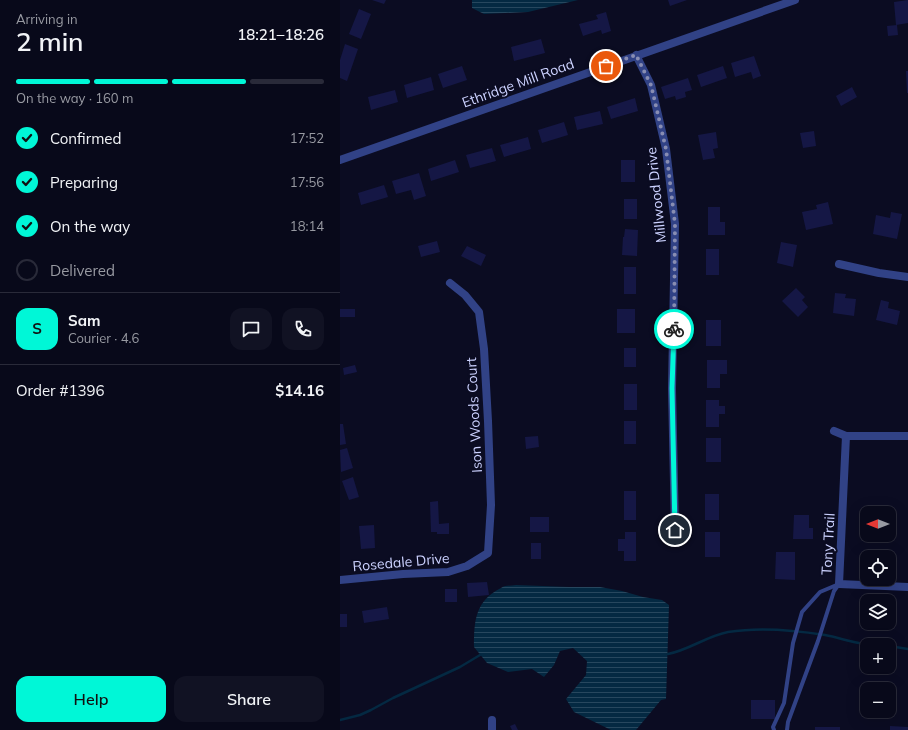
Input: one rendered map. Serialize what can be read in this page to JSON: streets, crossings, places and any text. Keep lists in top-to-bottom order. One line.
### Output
{"streets":{"street":["Ethridge Mill Road","Millwood Drive","Ison Woods Court","Tony Trail","Rosedale Drive"]},"crossings":[["Ethridge Mill Road","Millwood Drive"],["Ison Woods Court","Rosedale Drive"]],"north":"left","page":{"heading":["2 min","Arriving in","18:21–18:26"],"panel":["Sam","Courier · 4.6","Order #1396","$14.16"],"bar":"On the way · 160 m","list":[["Confirmed","17:52"],["Preparing","17:56"],["On the way","18:14"],"Delivered"],"round":"S","map_buttons":["+","−"],"buttons":["Help","Share"]}}
